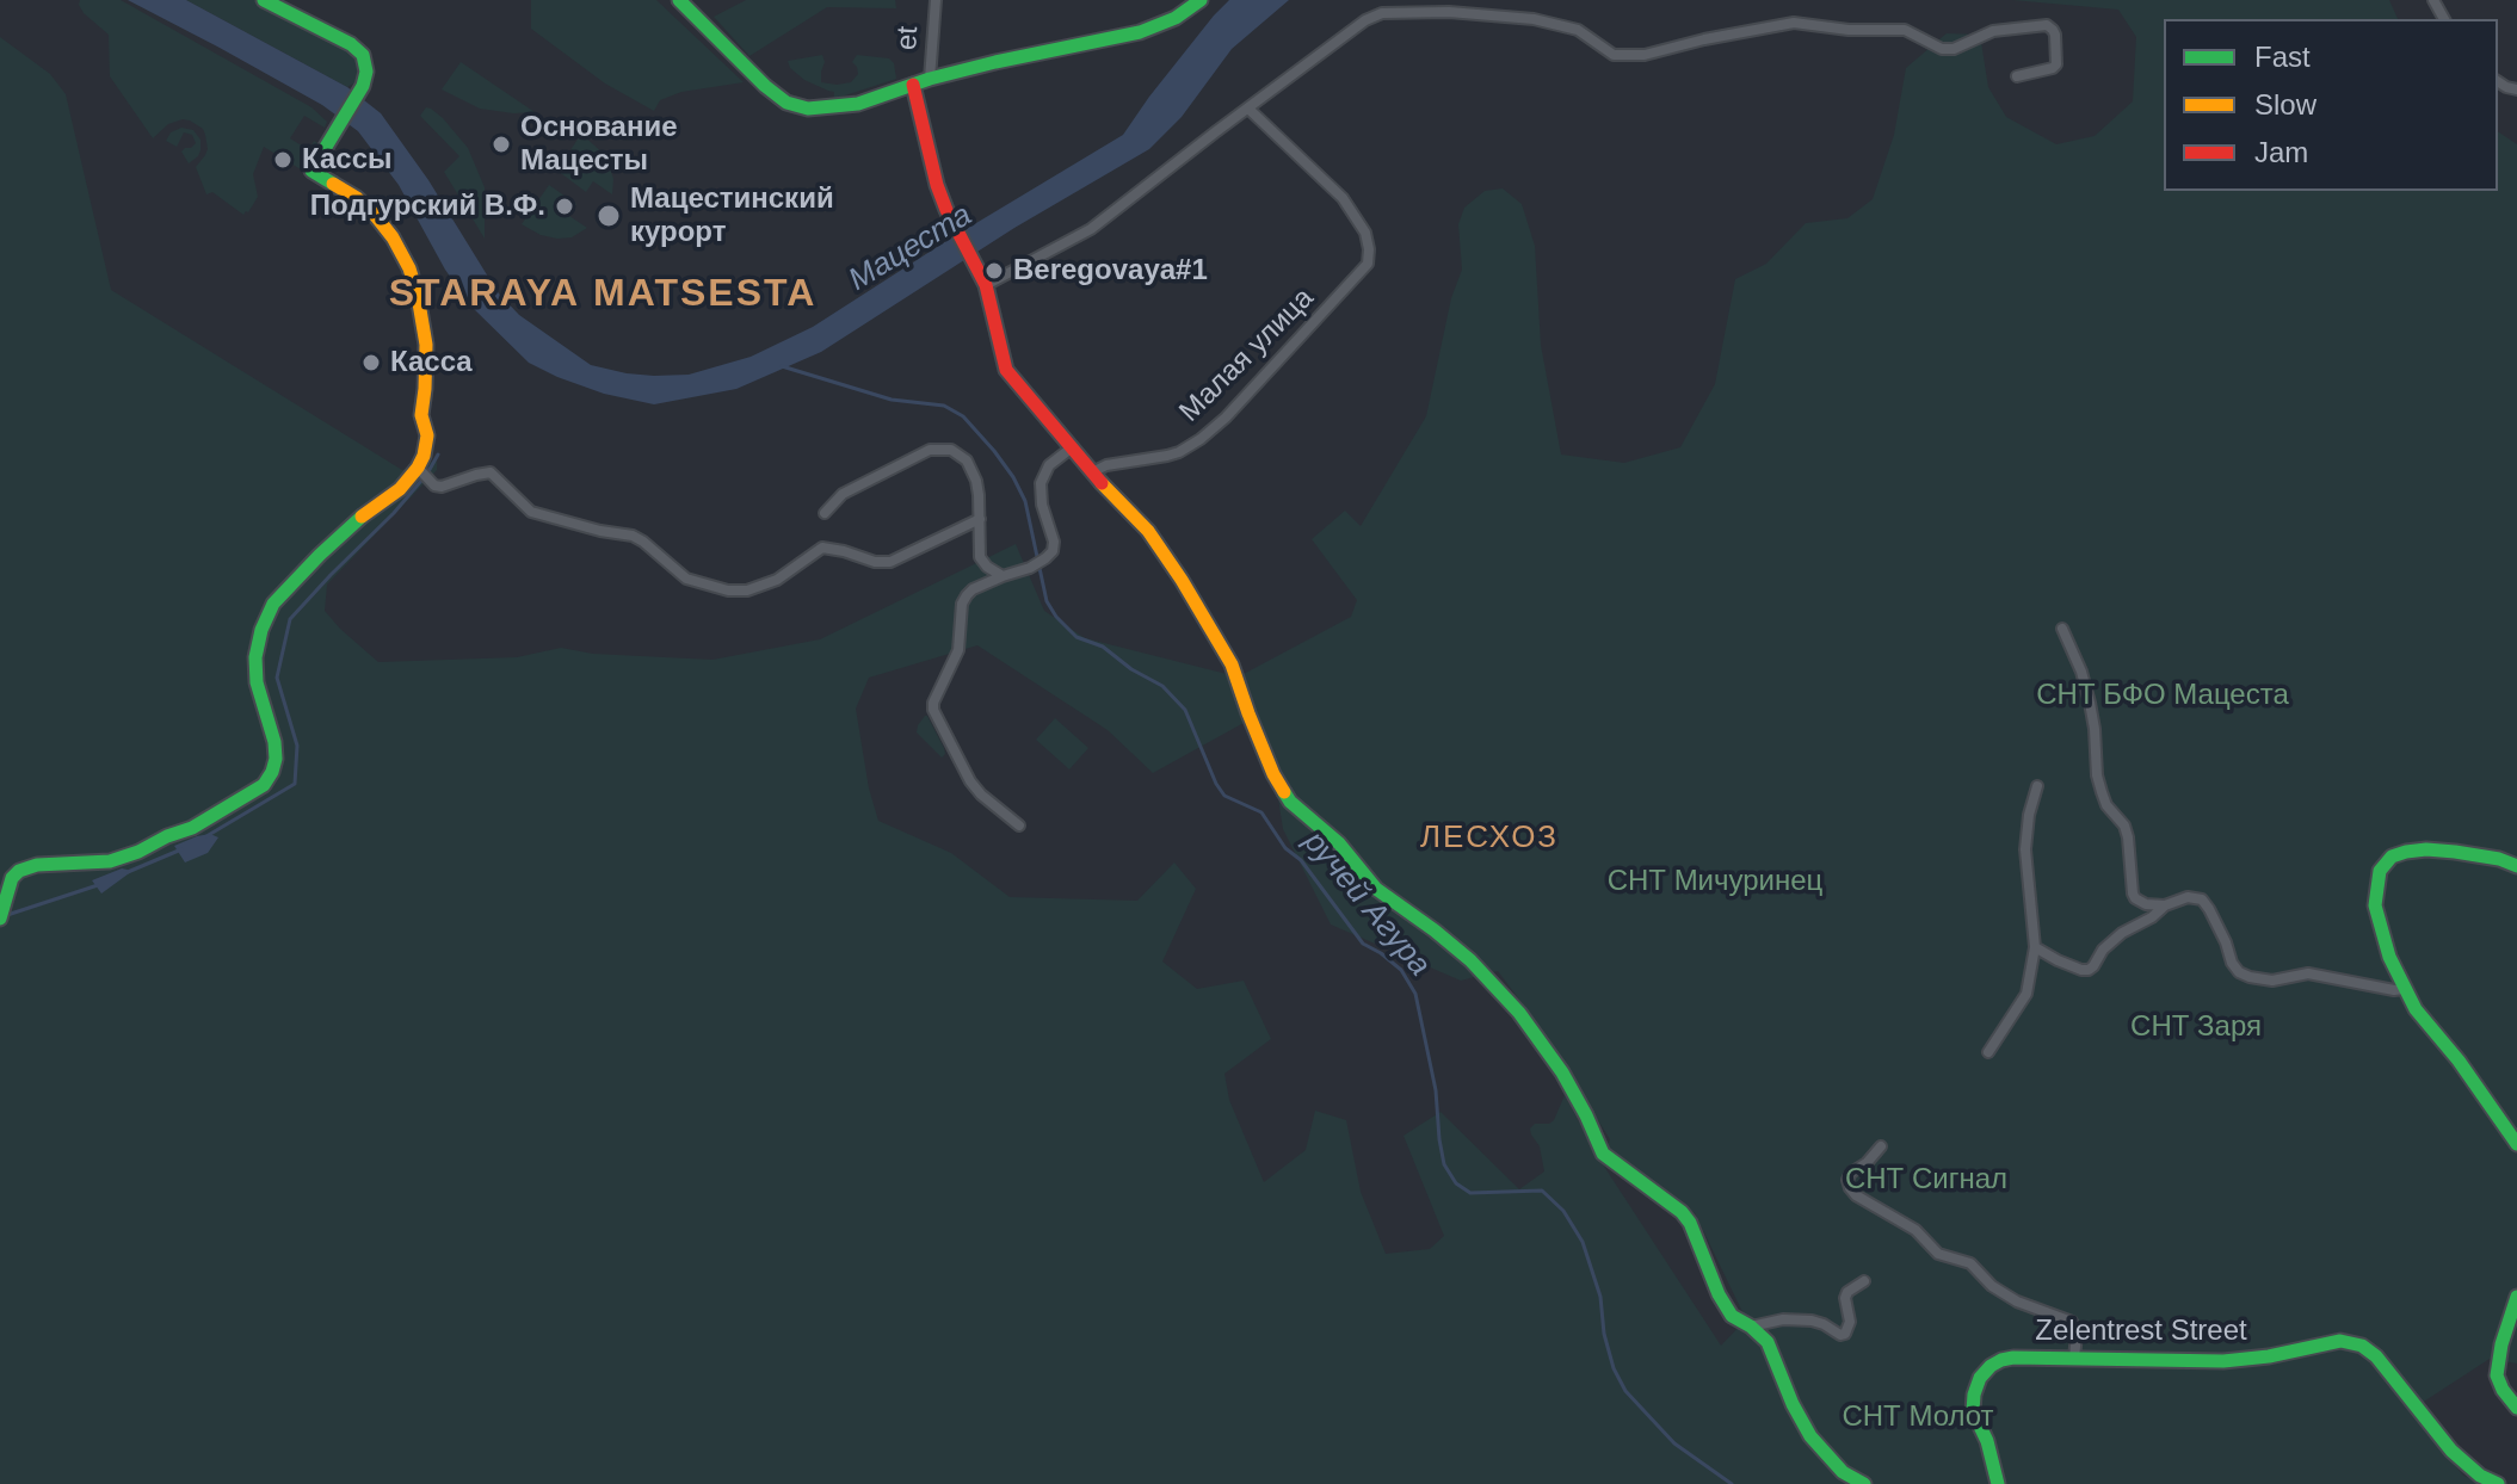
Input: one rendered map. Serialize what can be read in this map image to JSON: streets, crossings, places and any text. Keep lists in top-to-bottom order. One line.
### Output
{"streets":{"street":["et","Малая улица","Zelentrest Street"]},"districts":["STARAYA MATSESTA","ЛЕСХОЗ"],"water":["Мацеста","ручей Агура"],"parks":["СНТ БФО Мацеста","СНТ Мичуринец","СНТ Заря","СНТ Сигнал","СНТ Молот"],"places":["Основание Мацесты","Кассы","Подгурский В.Ф.","Мацестинский курорт","Beregovaya#1","Касса"],"legend":["Fast","Slow","Jam"]}
